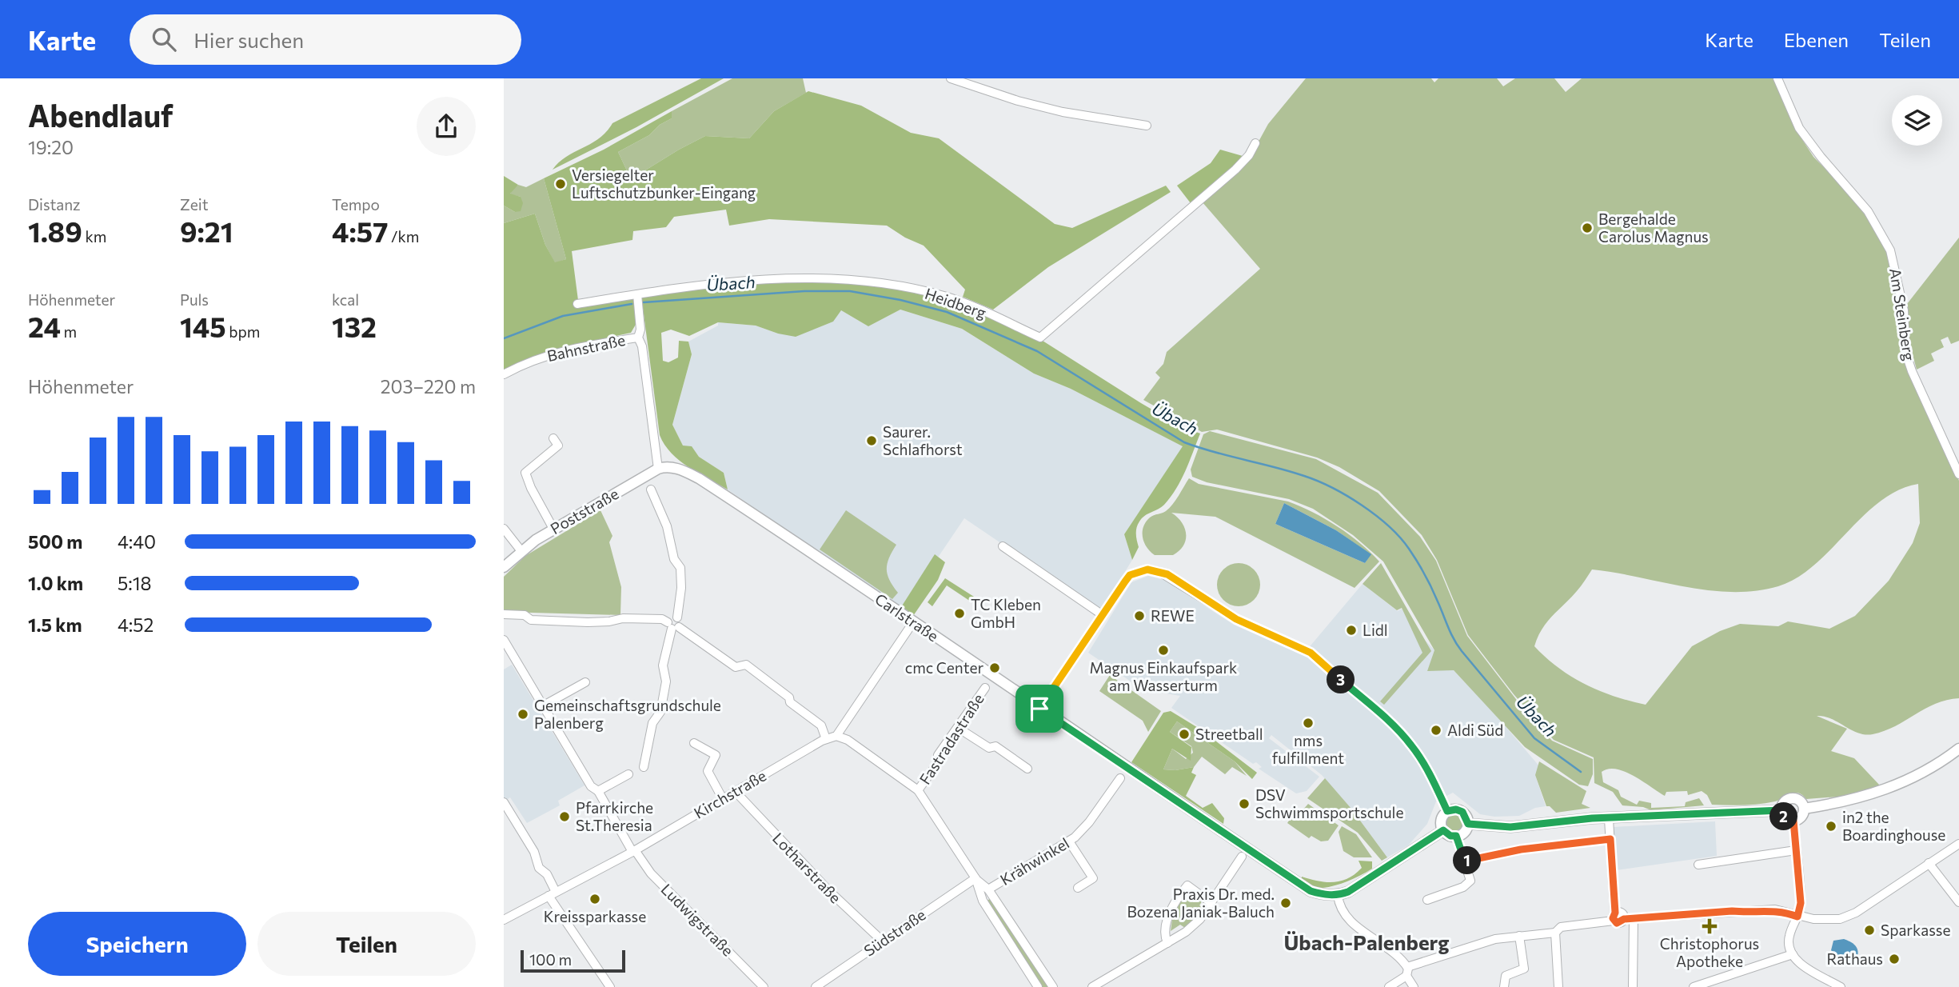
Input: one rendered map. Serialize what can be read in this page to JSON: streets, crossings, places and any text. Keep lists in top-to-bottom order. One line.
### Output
{"streets":{"main road":["Poststraße","Carlstraße"],"street":["Heidberg","Am Steinberg","Bahnstraße","Fastradastraße","Kirchstraße","Krähwinkel","Lotharstraße","Ludwigstraße","Südstraße"]},"crossings":[["Poststraße","Carlstraße"],["Kirchstraße","Lotharstraße"],["Kirchstraße","Ludwigstraße"],["Lotharstraße","Südstraße"]],"districts":["Übach-Palenberg"],"water":["Übach"],"places":{"other":["Versiegelter Luftschutzbunker-Eingang","Bergehalde Carolus Magnus","Saurer. Schlafhorst","TC Kleben GmbH","REWE","Lidl","Magnus Einkaufspark am Wasserturm","cmc Center","Gemeinschaftsgrundschule Palenberg","nms fulfillment","Aldi Süd","Streetball","DSV Schwimmsportschule","Pfarrkirche St.Theresia","in2 the Boardinghouse","Kreissparkasse","Praxis Dr. med. Bozena Janiak-Baluch","Sparkasse","Rathaus"],"health":["Christophorus Apotheke"]},"scale_bar":"100 m","page":{"header":"Karte","search":"Hier suchen","nav":["Karte","Ebenen","Teilen"],"heading":["Abendlauf","19:20"],"stats":[["Distanz","1.89 km"],["Zeit","9:21"],["Tempo","4:57 /km"],["Höhenmeter","24 m"],["Puls","145 bpm"],["kcal","132"]],"chart":["Höhenmeter","203–220 m"],"list":[{"name":"500 m","note":"4:40"},{"name":"1.0 km","note":"5:18"},{"name":"1.5 km","note":"4:52"}],"pins":["3","2","1"],"buttons":["Speichern","Teilen"],"scale":"100 m"}}
